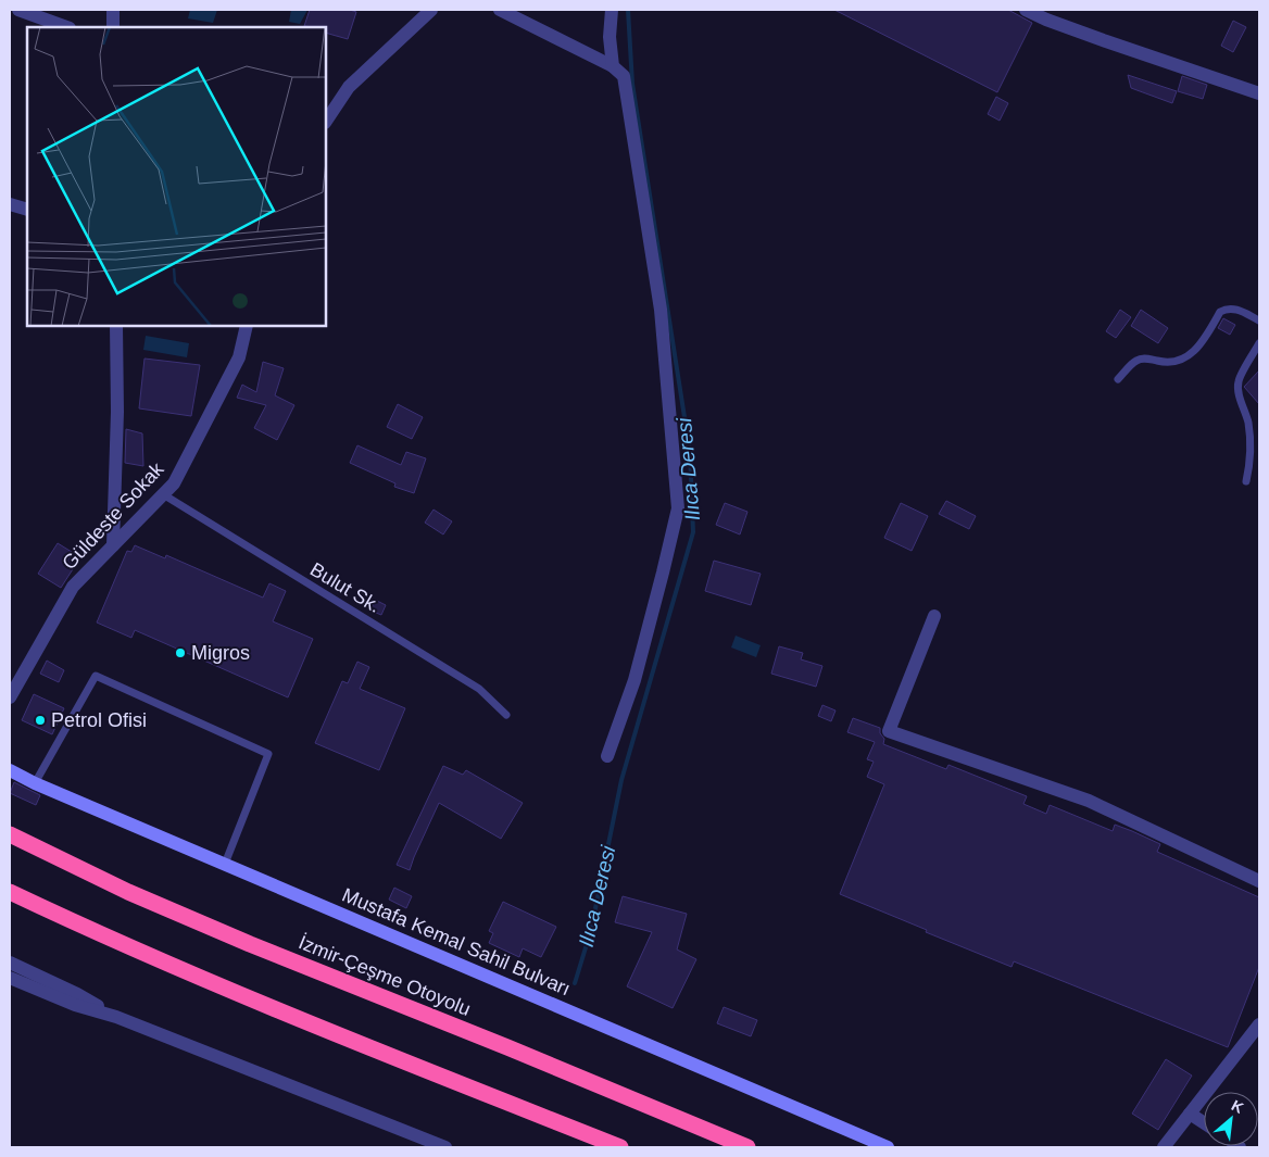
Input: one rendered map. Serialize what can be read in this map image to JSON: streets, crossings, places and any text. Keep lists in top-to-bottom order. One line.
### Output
{"streets":{"highway":["İzmir-Çeşme Otoyolu"],"main road":["Mustafa Kemal Sahil Bulvarı"],"street":["Güldeste Sokak"],"lane":["Bulut Sk."]},"crossings":[["Güldeste Sokak","Bulut Sk."]],"water":["Ilıca Deresi"],"places":["Migros","Petrol Ofisi"],"north":"top right"}
